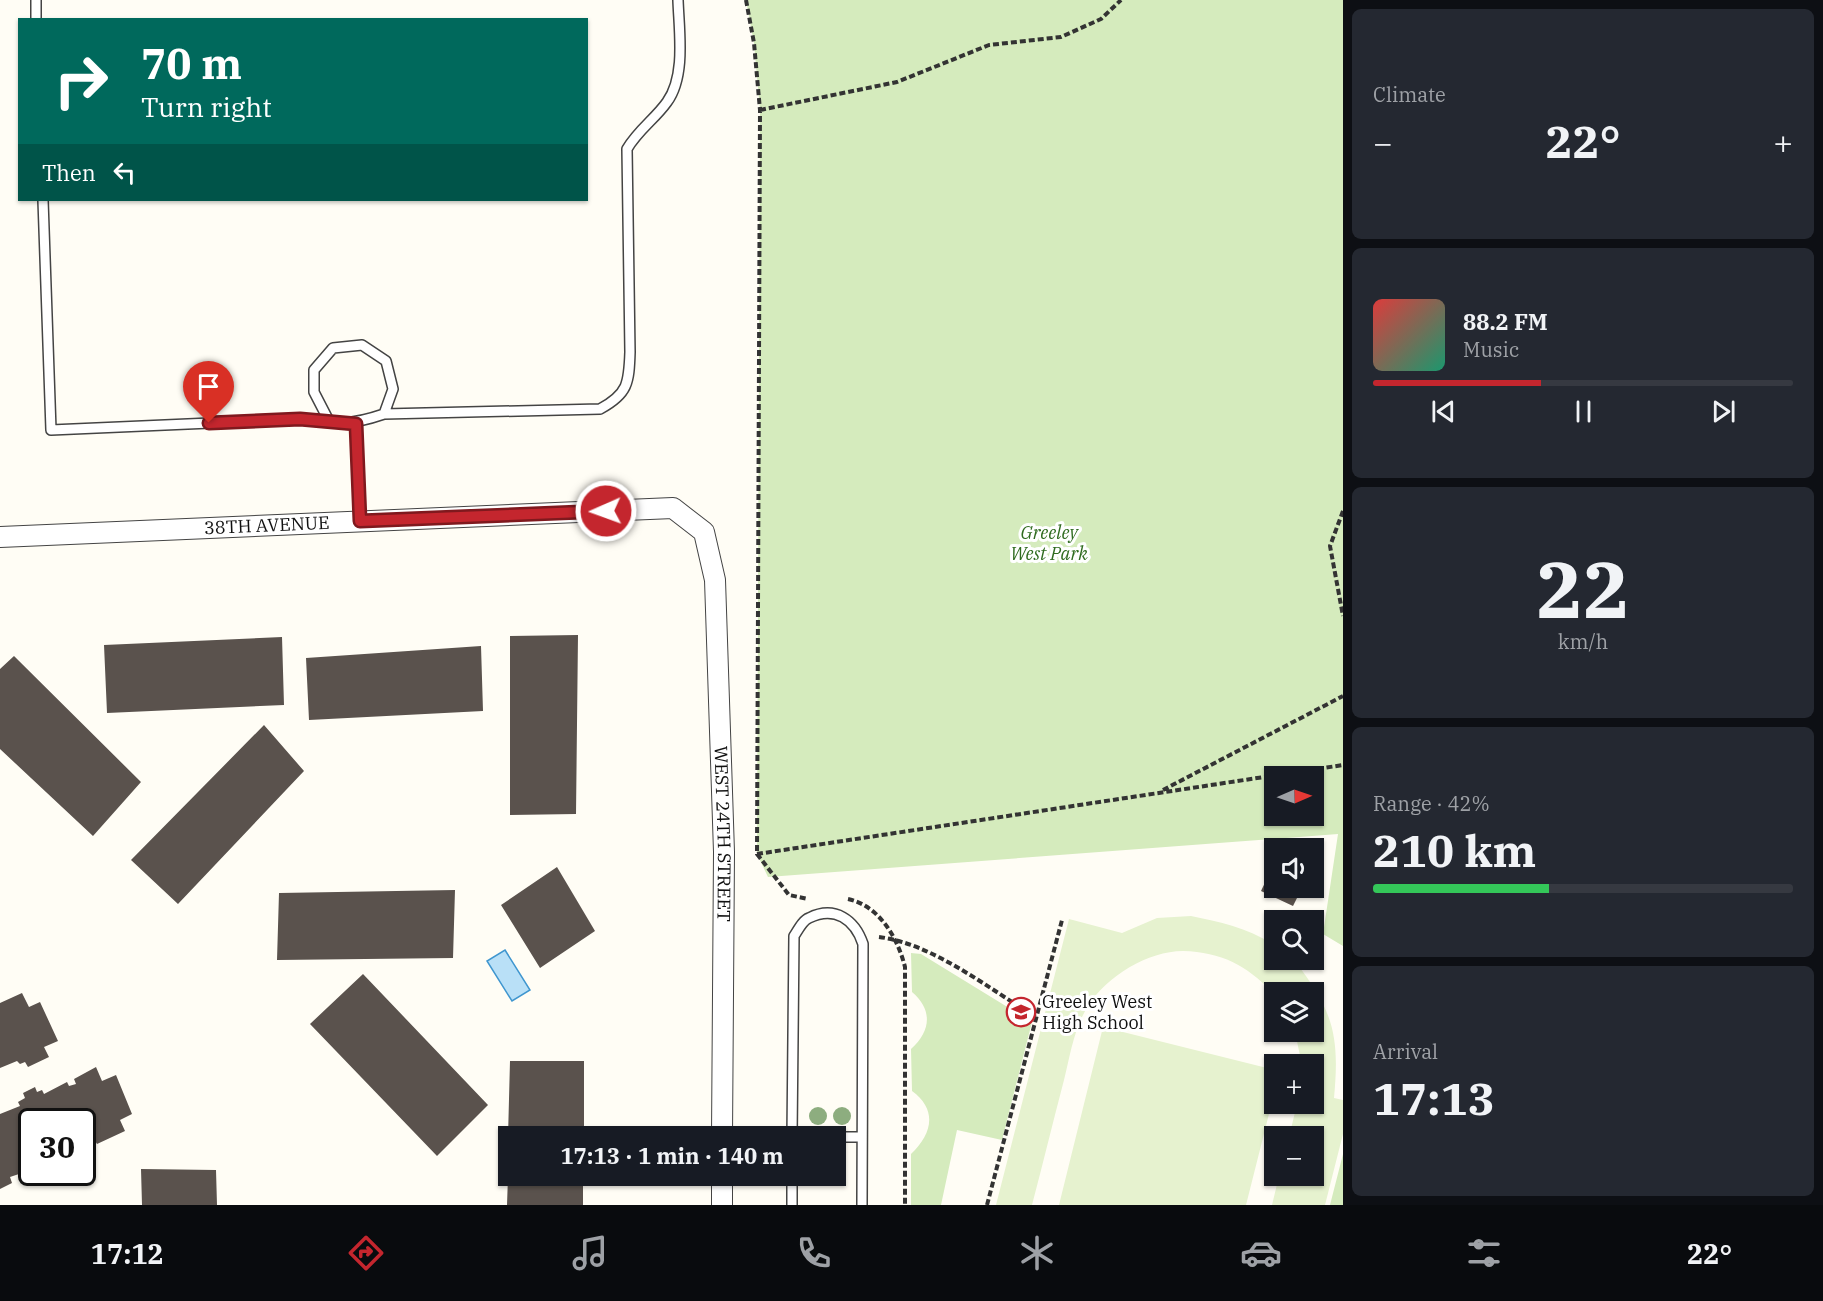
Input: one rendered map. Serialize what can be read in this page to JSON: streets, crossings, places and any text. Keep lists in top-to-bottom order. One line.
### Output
{"streets":{"street":["38TH AVENUE","WEST 24TH STREET"]},"crossings":[["38TH AVENUE","WEST 24TH STREET"]],"parks":["Greeley West Park"],"places":{"school or university":["Greeley West High School"]},"north":"right","page":{"tile":["Climate",["22","km/h"],["Range · 42%","210 km"],["Arrival","17:13"]],"turn":["70 m","Turn right"],"heat":["−","22°","+"],"then":"Then","song":["88.2 FM","Music"],"map_buttons":["+","−"],"limit":"30","trip":"17:13 · 1 min · 140 m","tabs":["17:12","22°"]}}
